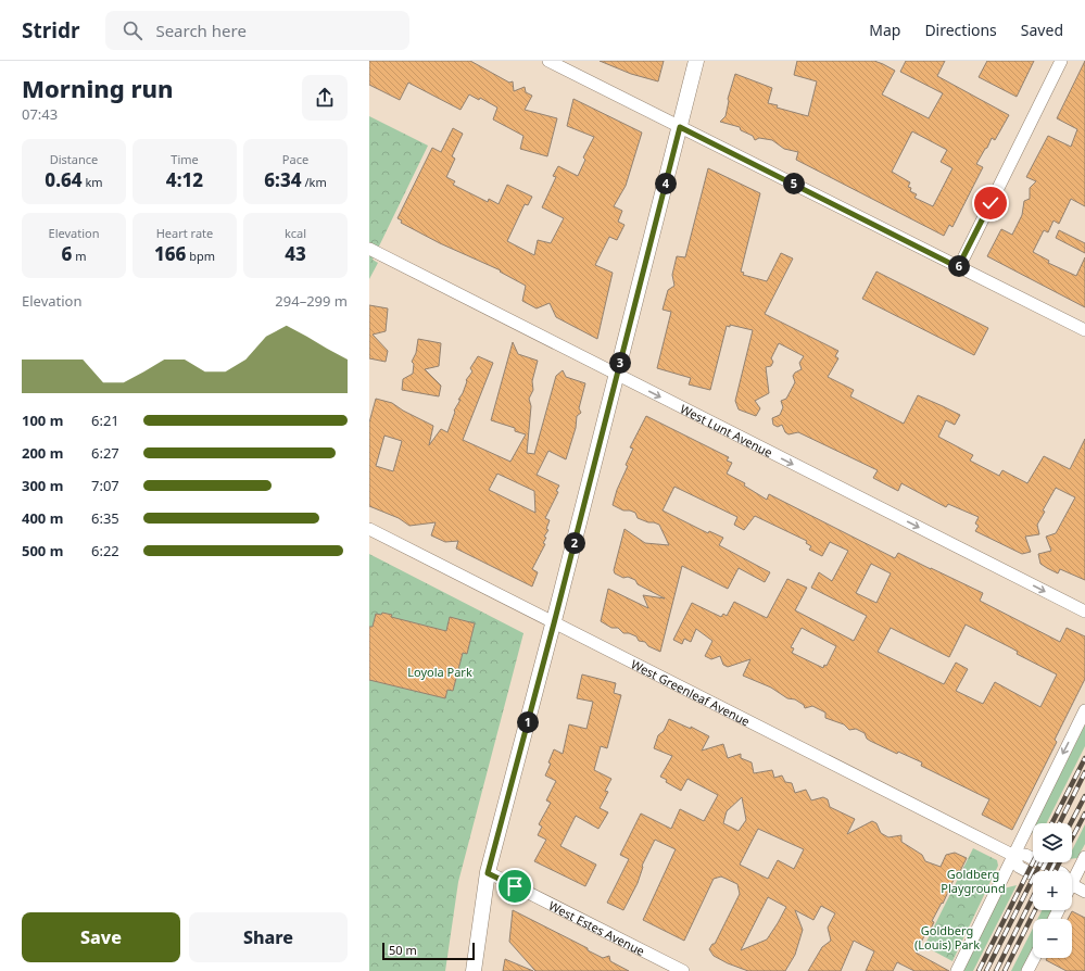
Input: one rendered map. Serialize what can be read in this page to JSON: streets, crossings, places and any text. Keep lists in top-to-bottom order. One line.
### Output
{"streets":{"street":["West Lunt Avenue","West Greenleaf Avenue","West Estes Avenue"]},"one_way":["West Lunt Avenue"],"parks":["Loyola Park","Goldberg Playground","Goldberg (Louis) Park"],"scale_bar":"50 m","page":{"header":"Stridr","search":"Search here","nav":["Map","Directions","Saved"],"heading":["Morning run","07:43"],"stats":[["Distance","0.64 km"],["Time","4:12"],["Pace","6:34 /km"],["Elevation","6 m"],["Heart rate","166 bpm"],["kcal","43"]],"pins":["4","5","6","3","2","1"],"chart":["Elevation","294–299 m"],"list":[{"name":"100 m","note":"6:21"},{"name":"200 m","note":"6:27"},{"name":"300 m","note":"7:07"},{"name":"400 m","note":"6:35"},{"name":"500 m","note":"6:22"}],"map_buttons":["+","−"],"buttons":["Save","Share"],"scale":"50 m"}}
